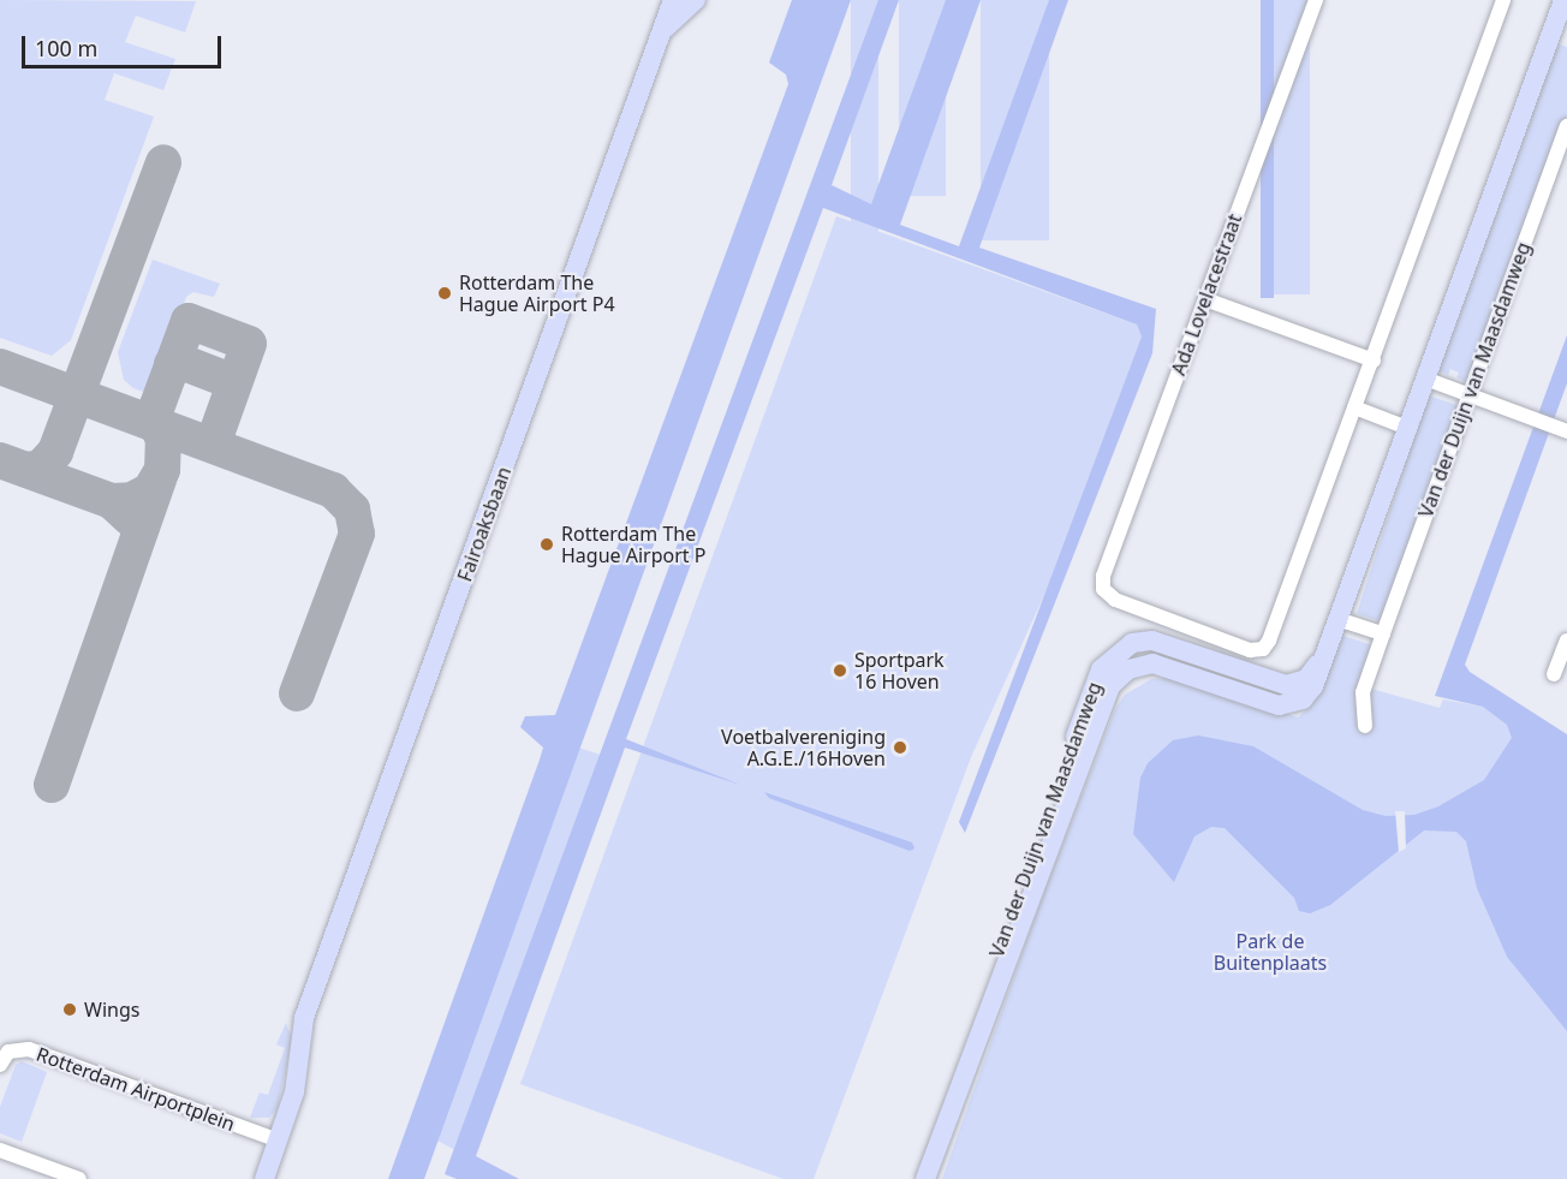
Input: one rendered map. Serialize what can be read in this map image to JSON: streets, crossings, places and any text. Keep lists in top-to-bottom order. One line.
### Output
{"streets":{"street":["Ada Lovelacestraat","Van der Duijn van Maasdamweg","Fairoaksbaan","Rotterdam Airportplein"]},"crossings":[["Fairoaksbaan","Rotterdam Airportplein"]],"parks":["Park de Buitenplaats"],"places":["Rotterdam The Hague Airport P4","Rotterdam The Hague Airport P","Sportpark 16 Hoven","Voetbalvereniging A.G.E./16Hoven","Wings"],"scale_bar":"100 m"}
